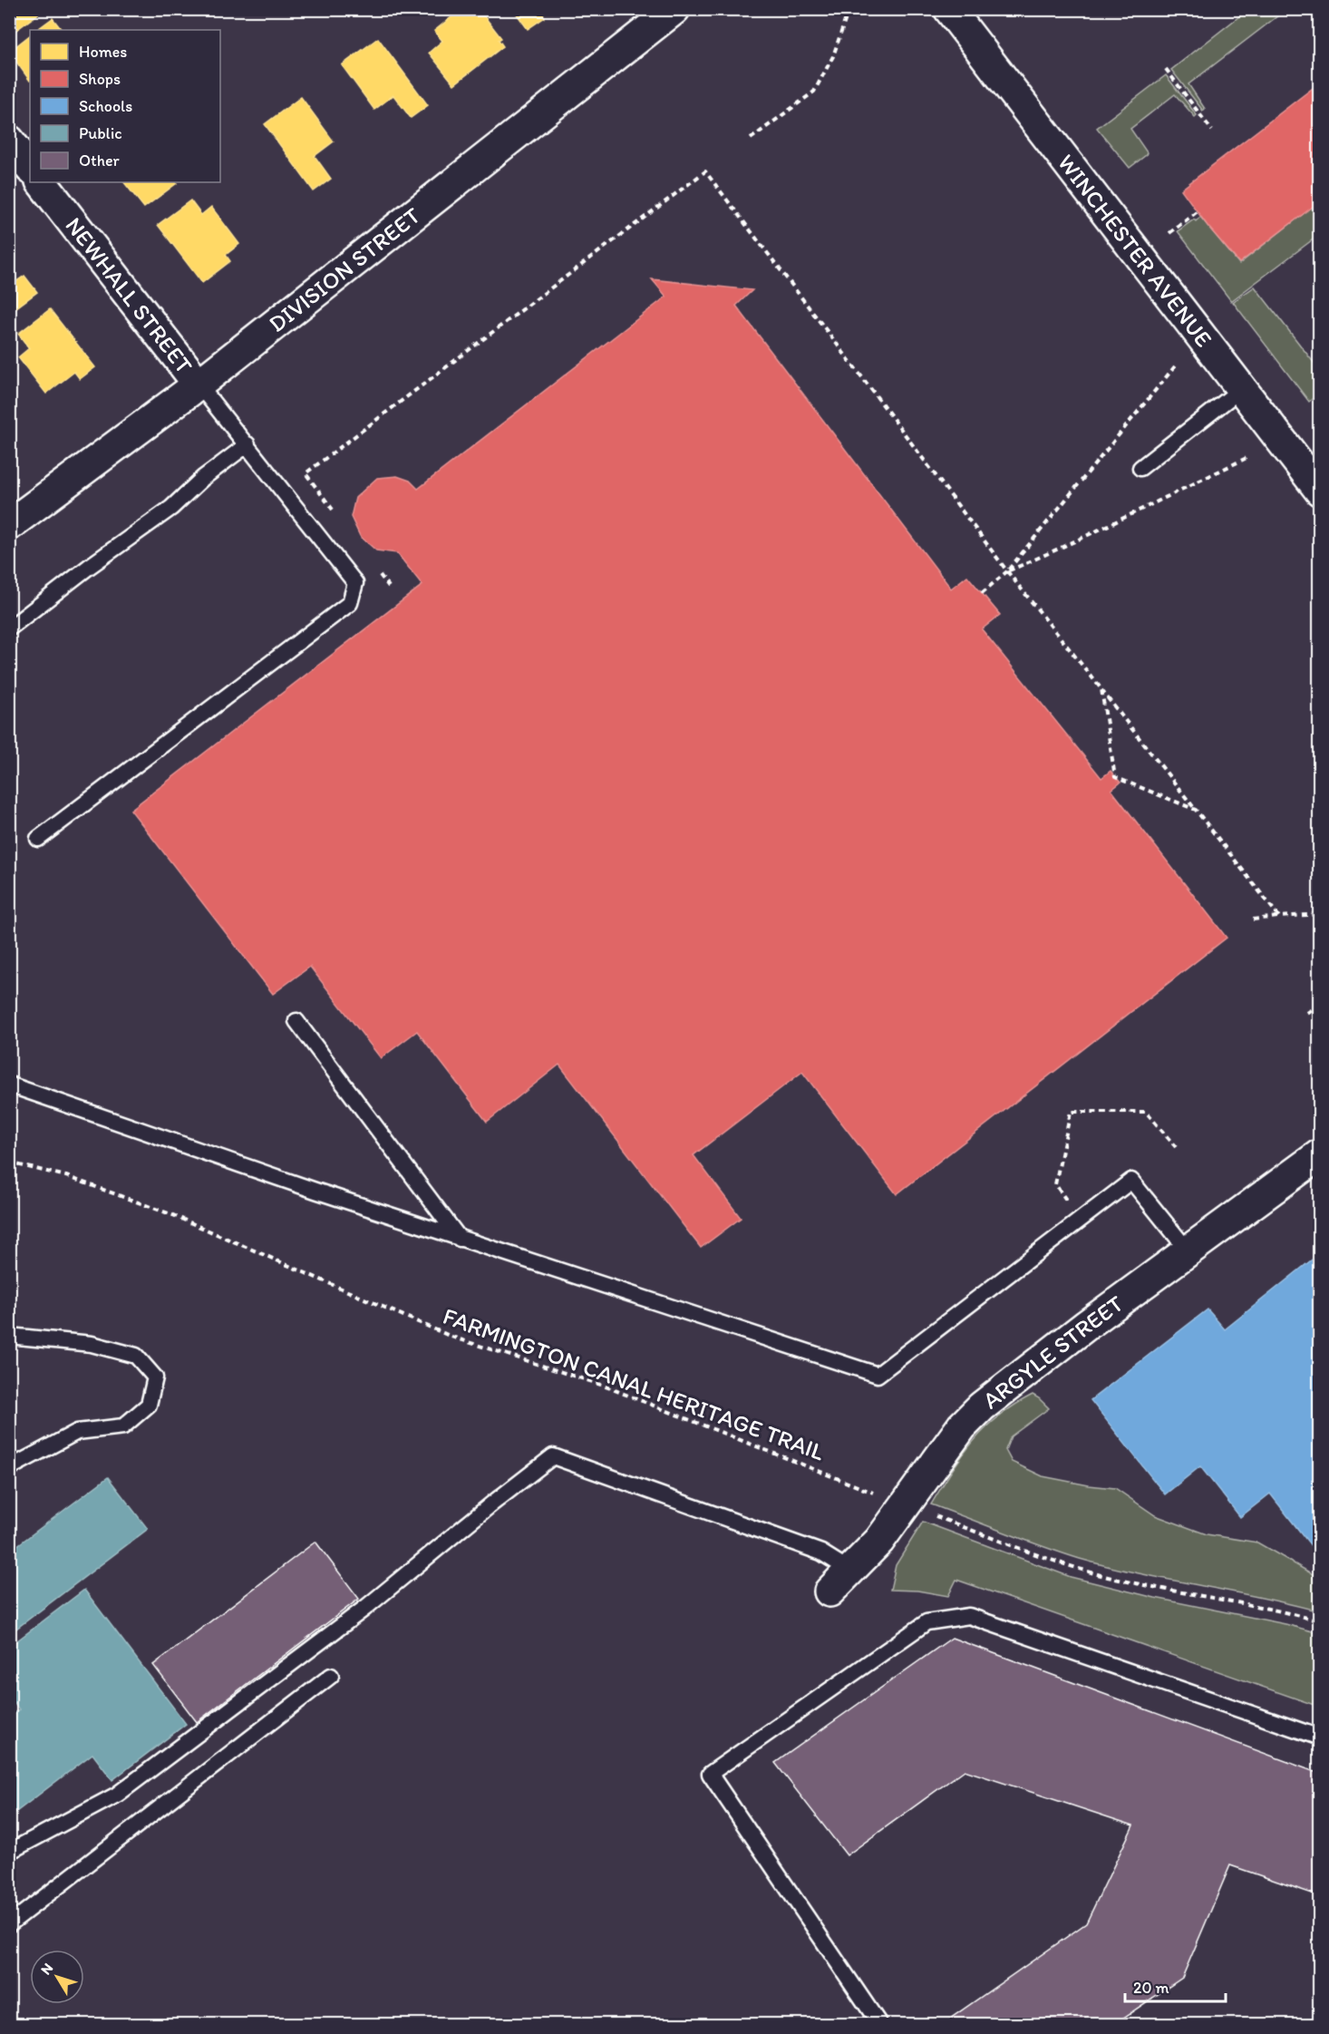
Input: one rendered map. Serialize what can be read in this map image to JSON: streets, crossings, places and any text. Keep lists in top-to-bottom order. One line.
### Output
{"streets":{"street":["WINCHESTER AVENUE","DIVISION STREET","NEWHALL STREET","ARGYLE STREET"],"path":["FARMINGTON CANAL HERITAGE TRAIL"]},"crossings":[["DIVISION STREET","NEWHALL STREET"],["ARGYLE STREET","FARMINGTON CANAL HERITAGE TRAIL"]],"legend":["Homes","Shops","Schools","Public","Other"],"scale_bar":"20 m","north":"top left"}
